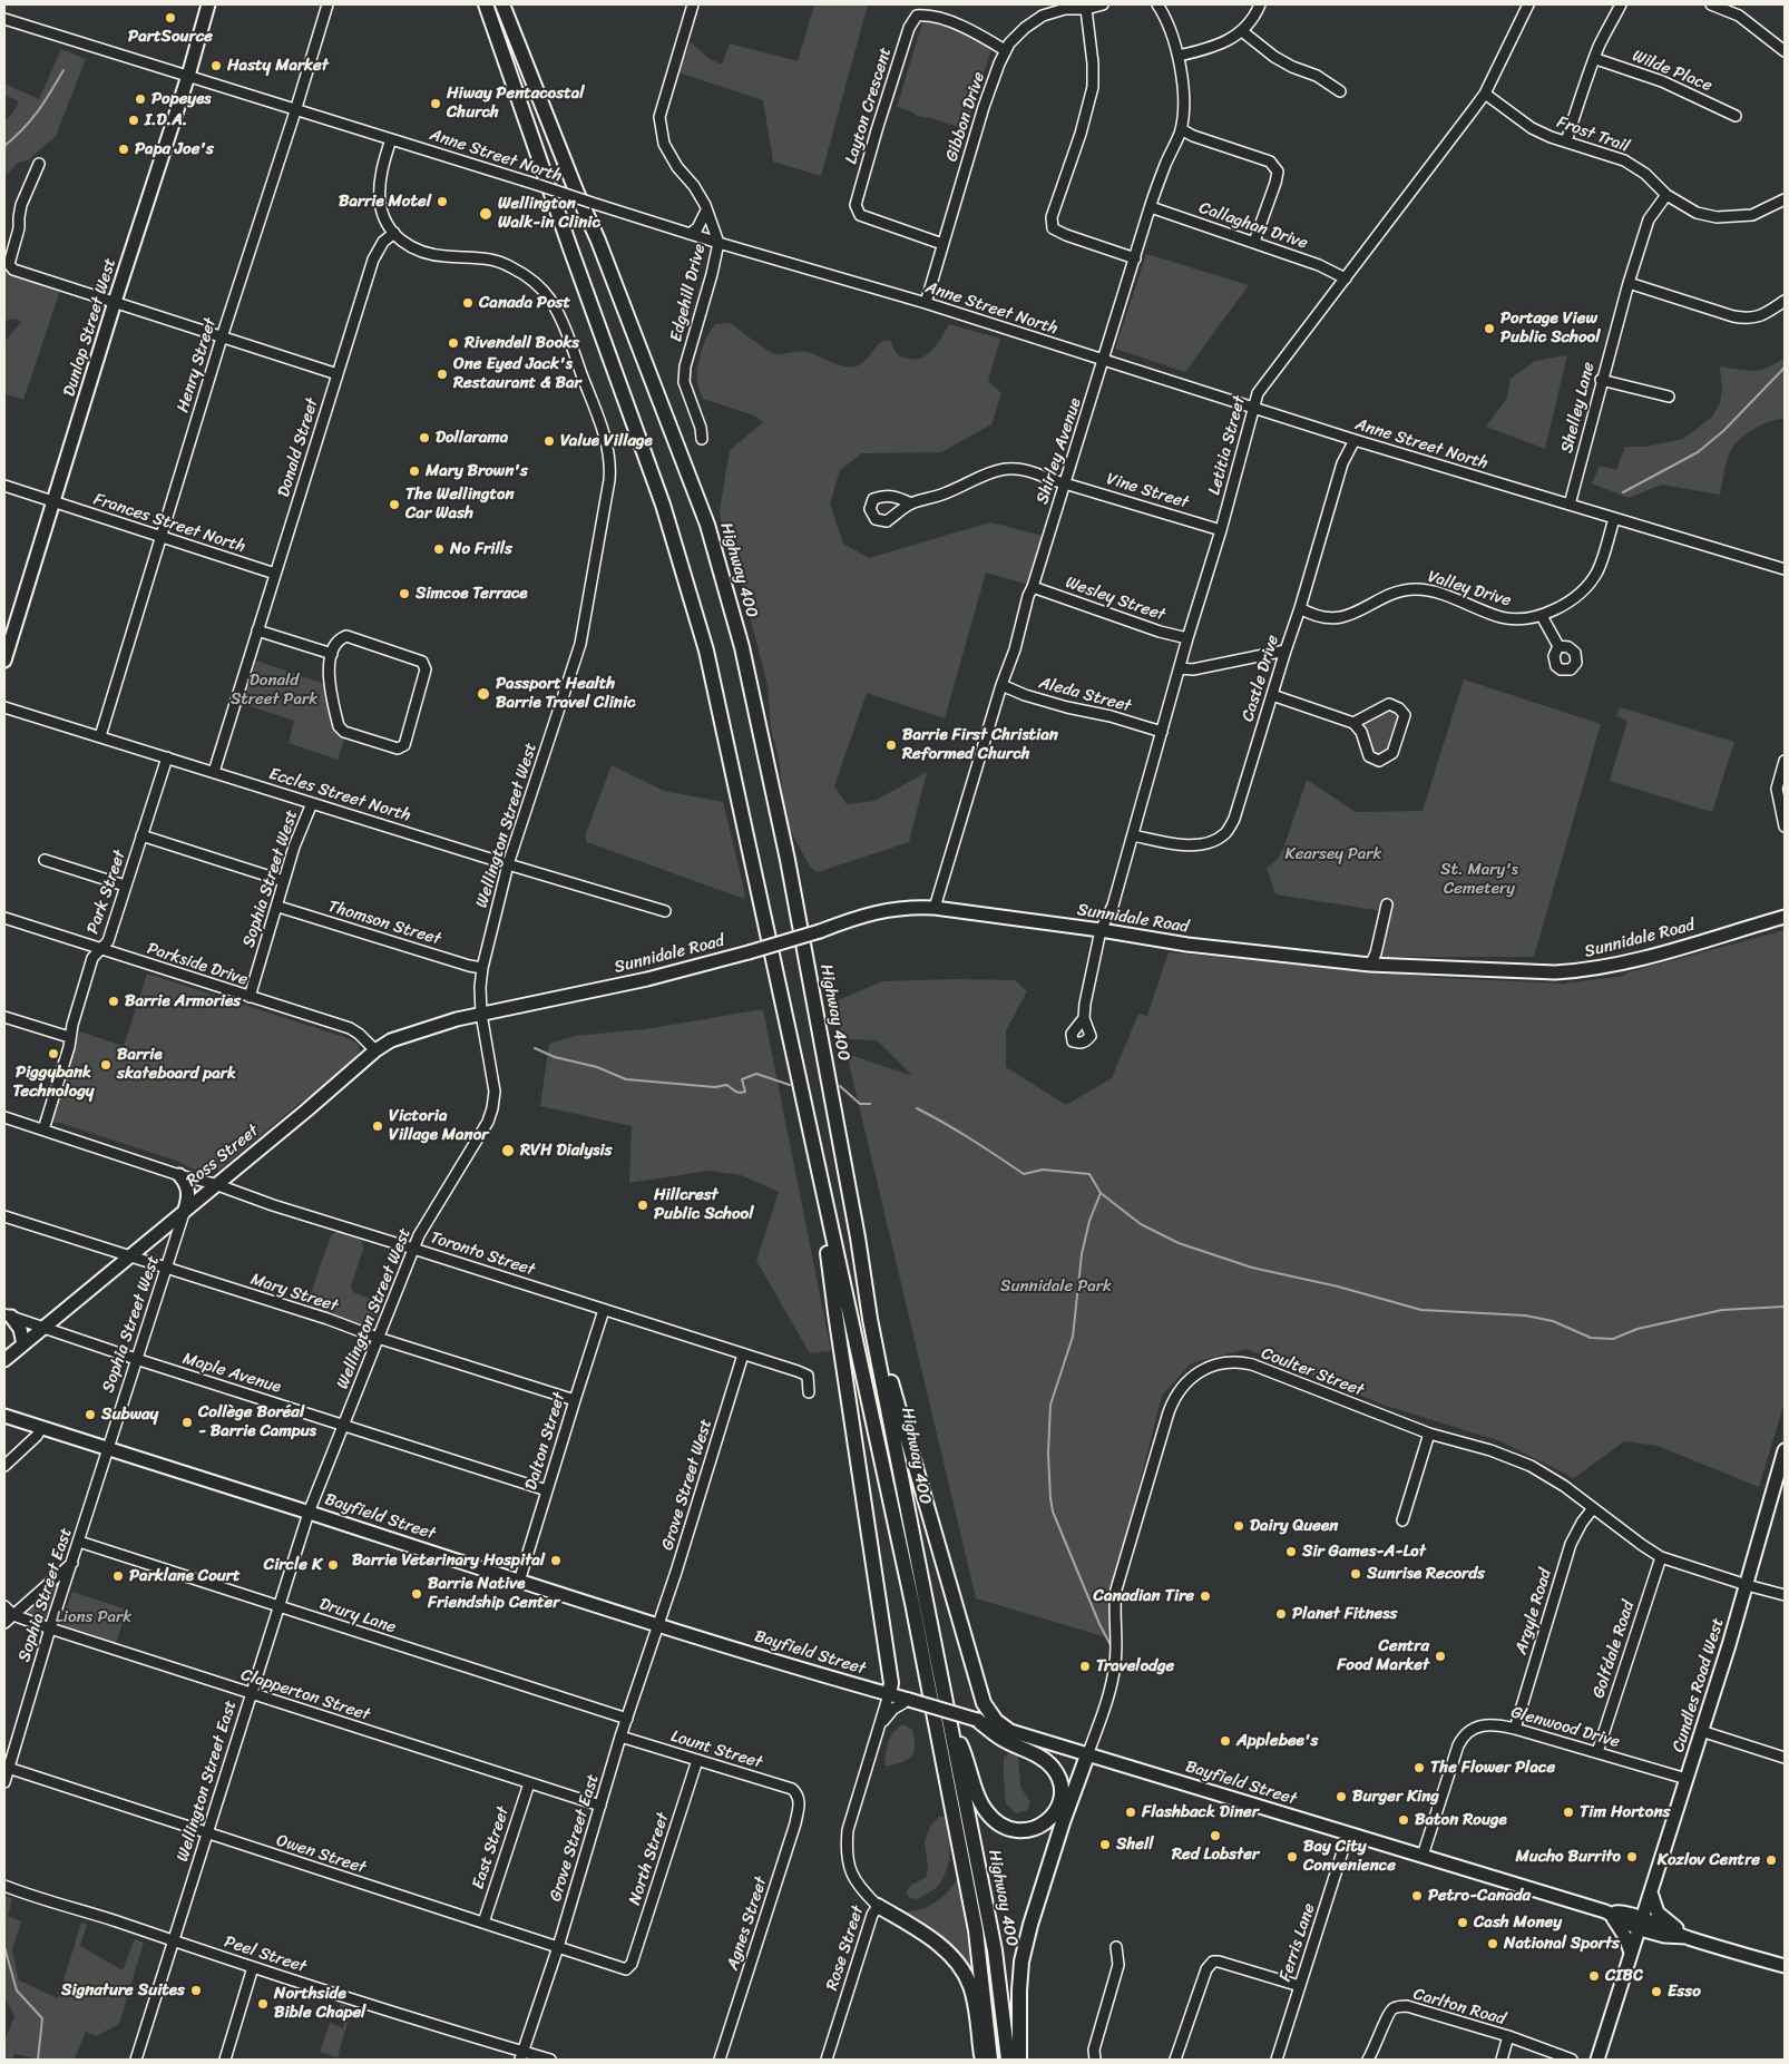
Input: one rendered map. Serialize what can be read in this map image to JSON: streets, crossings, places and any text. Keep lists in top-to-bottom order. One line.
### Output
{"streets":{"highway":["Highway 400"],"main road":["Dunlop Street West","Sunnidale Road","Ross Street","Bayfield Street","Cundles Road West"],"street":["Wilde Place","Layton Crescent","Gibbon Drive","Frost Trail","Anne Street North","Callaghan Drive","Edgehill Drive","Henry Street","Shelley Lane","Letitia Street","Donald Street","Shirley Avenue","Vine Street","Frances Street North","Valley Drive","Wesley Street","Castle Drive","Aleda Street","Eccles Street North","Wellington Street West","Sophia Street West","Park Street","Thomson Street","Parkside Drive","Toronto Street","Mary Street","Coulter Street","Maple Avenue","Dalton Street","Grove Street West","Sophia Street East","Argyle Road","Drury Lane","Golfdale Road","Clapperton Street","Glenwood Drive","Lount Street","Wellington Street East","Grove Street East","East Street","Owen Street","North Street","Agnes Street","Ferris Lane","Rose Street","Peel Street","Carlton Road"]},"crossings":[["Layton Crescent","Gibbon Drive"],["Gibbon Drive","Anne Street North"],["Frost Trail","Shelley Lane"],["Frost Trail","Letitia Street"],["Anne Street North","Edgehill Drive"],["Anne Street North","Dunlop Street West"],["Anne Street North","Henry Street"],["Anne Street North","Shelley Lane"],["Anne Street North","Letitia Street"],["Anne Street North","Shirley Avenue"],["Anne Street North","Valley Drive"],["Anne Street North","Castle Drive"],["Callaghan Drive","Letitia Street"],["Callaghan Drive","Shirley Avenue"],["Dunlop Street West","Frances Street North"],["Henry Street","Frances Street North"],["Henry Street","Eccles Street North"],["Letitia Street","Vine Street"],["Letitia Street","Wesley Street"],["Letitia Street","Castle Drive"],["Letitia Street","Aleda Street"],["Letitia Street","Sunnidale Road"],["Donald Street","Frances Street North"],["Donald Street","Eccles Street North"],["Donald Street","Wellington Street West"],["Shirley Avenue","Vine Street"],["Shirley Avenue","Wesley Street"],["Shirley Avenue","Aleda Street"],["Shirley Avenue","Sunnidale Road"],["Valley Drive","Castle Drive"],["Eccles Street North","Wellington Street West"],["Eccles Street North","Sophia Street West"],["Eccles Street North","Park Street"],["Wellington Street West","Sunnidale Road"],["Wellington Street West","Thomson Street"],["Wellington Street West","Ross Street"],["Wellington Street West","Toronto Street"],["Wellington Street West","Mary Street"],["Wellington Street West","Maple Avenue"],["Wellington Street West","Bayfield Street"],["Wellington Street West","Wellington Street East"],["Sophia Street West","Thomson Street"],["Sophia Street West","Parkside Drive"],["Sophia Street West","Ross Street"],["Sophia Street West","Mary Street"],["Sophia Street West","Maple Avenue"],["Sophia Street West","Bayfield Street"],["Sophia Street West","Sophia Street East"],["Park Street","Parkside Drive"],["Park Street","Toronto Street"],["Sunnidale Road","Ross Street"],["Parkside Drive","Ross Street"],["Ross Street","Toronto Street"],["Ross Street","Mary Street"],["Ross Street","Maple Avenue"],["Toronto Street","Dalton Street"],["Toronto Street","Grove Street West"],["Mary Street","Dalton Street"],["Coulter Street","Bayfield Street"],["Coulter Street","Argyle Road"],["Coulter Street","Golfdale Road"],["Coulter Street","Cundles Road West"],["Maple Avenue","Dalton Street"],["Dalton Street","Bayfield Street"],["Grove Street West","Bayfield Street"],["Grove Street West","Grove Street East"],["Bayfield Street","Sophia Street East"],["Bayfield Street","Cundles Road West"],["Bayfield Street","Glenwood Drive"],["Bayfield Street","Wellington Street East"],["Bayfield Street","Grove Street East"],["Bayfield Street","Ferris Lane"],["Bayfield Street","Rose Street"],["Sophia Street East","Drury Lane"],["Sophia Street East","Clapperton Street"],["Sophia Street East","Owen Street"],["Argyle Road","Glenwood Drive"],["Drury Lane","Wellington Street East"],["Drury Lane","Grove Street East"],["Golfdale Road","Glenwood Drive"],["Cundles Road West","Glenwood Drive"],["Clapperton Street","Wellington Street East"],["Clapperton Street","Grove Street East"],["Clapperton Street","East Street"],["Lount Street","Grove Street East"],["Lount Street","North Street"],["Lount Street","Agnes Street"],["Wellington Street East","Owen Street"],["Wellington Street East","Peel Street"],["Grove Street East","Owen Street"],["Grove Street East","Peel Street"],["East Street","Owen Street"],["Owen Street","North Street"]],"parks":["Donald Street Park","Kearsey Park","St. Mary's Cemetery","Sunnidale Park","Lions Park"],"places":["PartSource","Hasty Market","Popeyes","Hiway Pentacostal Church","I.D.A.","Papa Joe's","Barrie Motel","Wellington Walk-in Clinic","Canada Post","Portage View Public School","Rivendell Books","One Eyed Jack's Restaurant & Bar","Dollarama","Value Village","Mary Brown's","The Wellington Car Wash","No Frills","Simcoe Terrace","Passport Health Barrie Travel Clinic","Barrie First Christian Reformed Church","Barrie Armories","Piggybank Technology","Barrie skateboard park","Victoria Village Manor","RVH Dialysis","Hillcrest Public School","Subway","Collège Boréal - Barrie Campus","Dairy Queen","Sir Games-A-Lot","Barrie Veterinary Hospital","Circle K","Sunrise Records","Parklane Court","Barrie Native Friendship Center","Canadian Tire","Planet Fitness","Centra Food Market","Travelodge","Applebee's","The Flower Place","Burger King","Flashback Diner","Tim Hortons","Baton Rouge","Red Lobster","Shell","Bay City Convenience","Mucho Burrito","Kozlov Centre","Petro-Canada","Cash Money","National Sports","CIBC","Signature Suites","Esso","Northside Bible Chapel"]}
